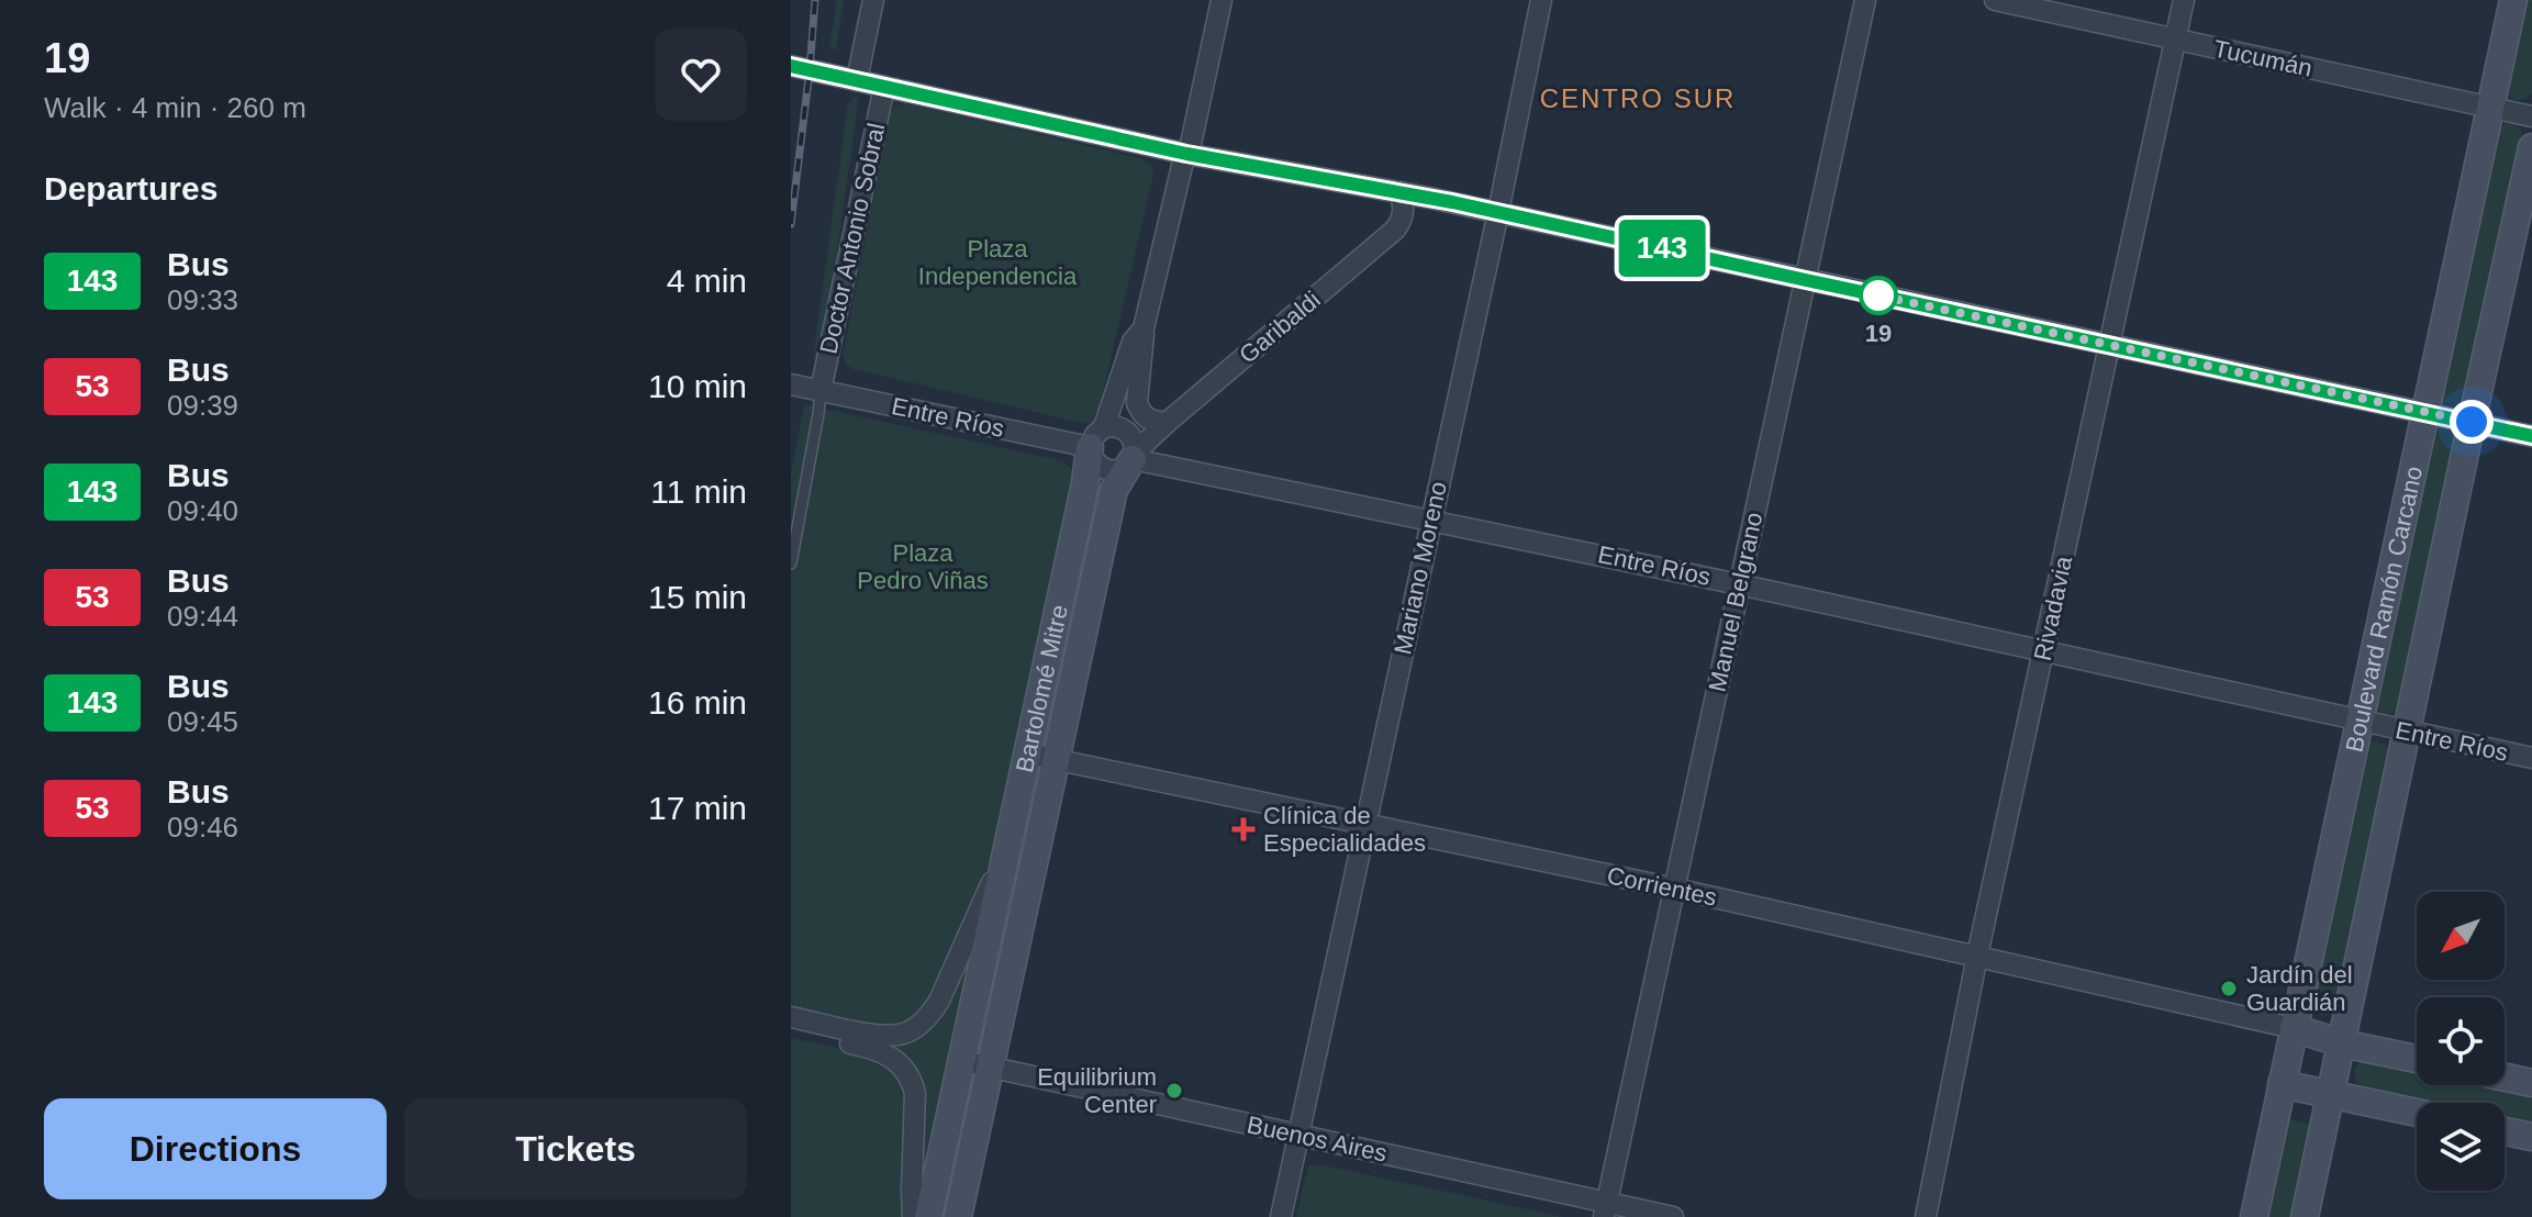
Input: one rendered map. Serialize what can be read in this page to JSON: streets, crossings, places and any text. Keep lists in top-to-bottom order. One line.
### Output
{"streets":{"main road":["Boulevard Ramón Carcano","Bartolomé Mitre"],"street":["Tucumán","Doctor Antonio Sobral","Garibaldi","Entre Ríos","Mariano Moreno","Manuel Belgrano","Rivadavia","Corrientes","Buenos Aires"]},"crossings":[["Tucumán","Rivadavia"],["Tucumán","Boulevard Ramón Carcano"],["Doctor Antonio Sobral","Entre Ríos"],["Garibaldi","Entre Ríos"],["Garibaldi","Bartolomé Mitre"],["Entre Ríos","Mariano Moreno"],["Entre Ríos","Manuel Belgrano"],["Entre Ríos","Rivadavia"],["Entre Ríos","Boulevard Ramón Carcano"],["Entre Ríos","Bartolomé Mitre"],["Mariano Moreno","Corrientes"],["Mariano Moreno","Buenos Aires"],["Manuel Belgrano","Corrientes"],["Manuel Belgrano","Buenos Aires"],["Rivadavia","Corrientes"],["Boulevard Ramón Carcano","Corrientes"],["Bartolomé Mitre","Corrientes"],["Bartolomé Mitre","Buenos Aires"]],"districts":["CENTRO SUR"],"parks":["Plaza Independencia","Plaza Pedro Viñas"],"places":{"other":["19","Jardín del Guardián","Equilibrium Center"],"health":["Clínica de Especialidades"]},"lines":["bus line 143"],"north":"bottom left","page":{"heading":[["19","Walk · 4 min · 260 m"],"Departures"],"on_map":"143","list":[{"mark":"143","name":"Bus","note":"09:33","value":"4 min"},{"mark":"53","name":"Bus","note":"09:39","value":"10 min"},{"mark":"143","name":"Bus","note":"09:40","value":"11 min"},{"mark":"53","name":"Bus","note":"09:44","value":"15 min"},{"mark":"143","name":"Bus","note":"09:45","value":"16 min"},{"mark":"53","name":"Bus","note":"09:46","value":"17 min"}],"buttons":["Directions","Tickets"]}}
